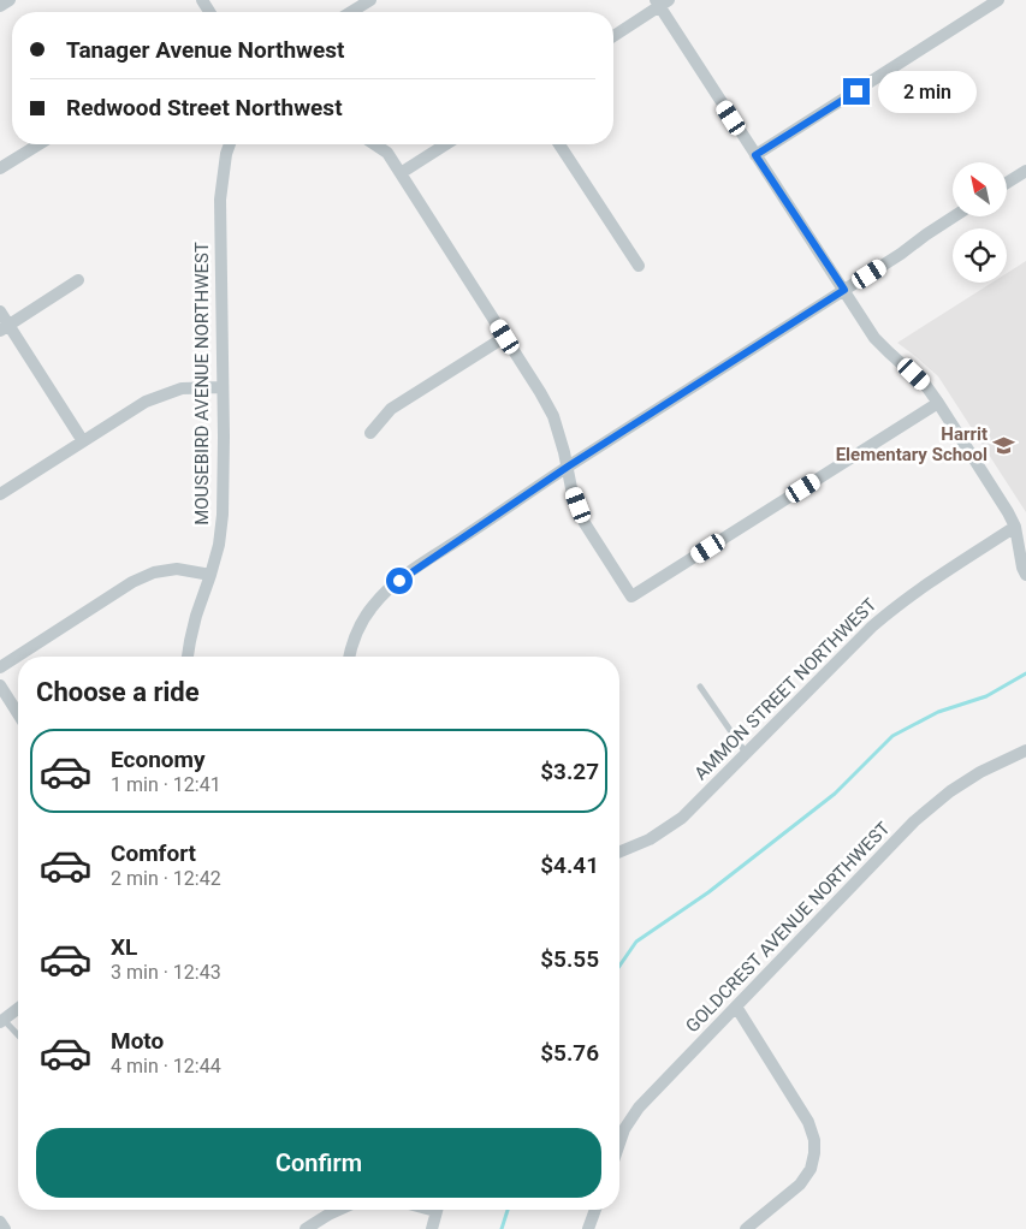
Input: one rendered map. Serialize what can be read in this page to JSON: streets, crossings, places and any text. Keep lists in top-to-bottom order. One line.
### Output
{"streets":{"street":["MOUSEBIRD AVENUE NORTHWEST","AMMON STREET NORTHWEST","GOLDCREST AVENUE NORTHWEST"]},"places":{"school or university":["Harrit Elementary School"]},"north":"top left","page":{"banner":["Tanager Avenue Northwest","Redwood Street Northwest"],"bubble":"2 min","heading":"Choose a ride","list":[{"name":"Economy","note":"1 min · 12:41","value":"$3.27"},{"name":"Comfort","note":"2 min · 12:42","value":"$4.41"},{"name":"XL","note":"3 min · 12:43","value":"$5.55"},{"name":"Moto","note":"4 min · 12:44","value":"$5.76"}],"buttons":"Confirm"}}
